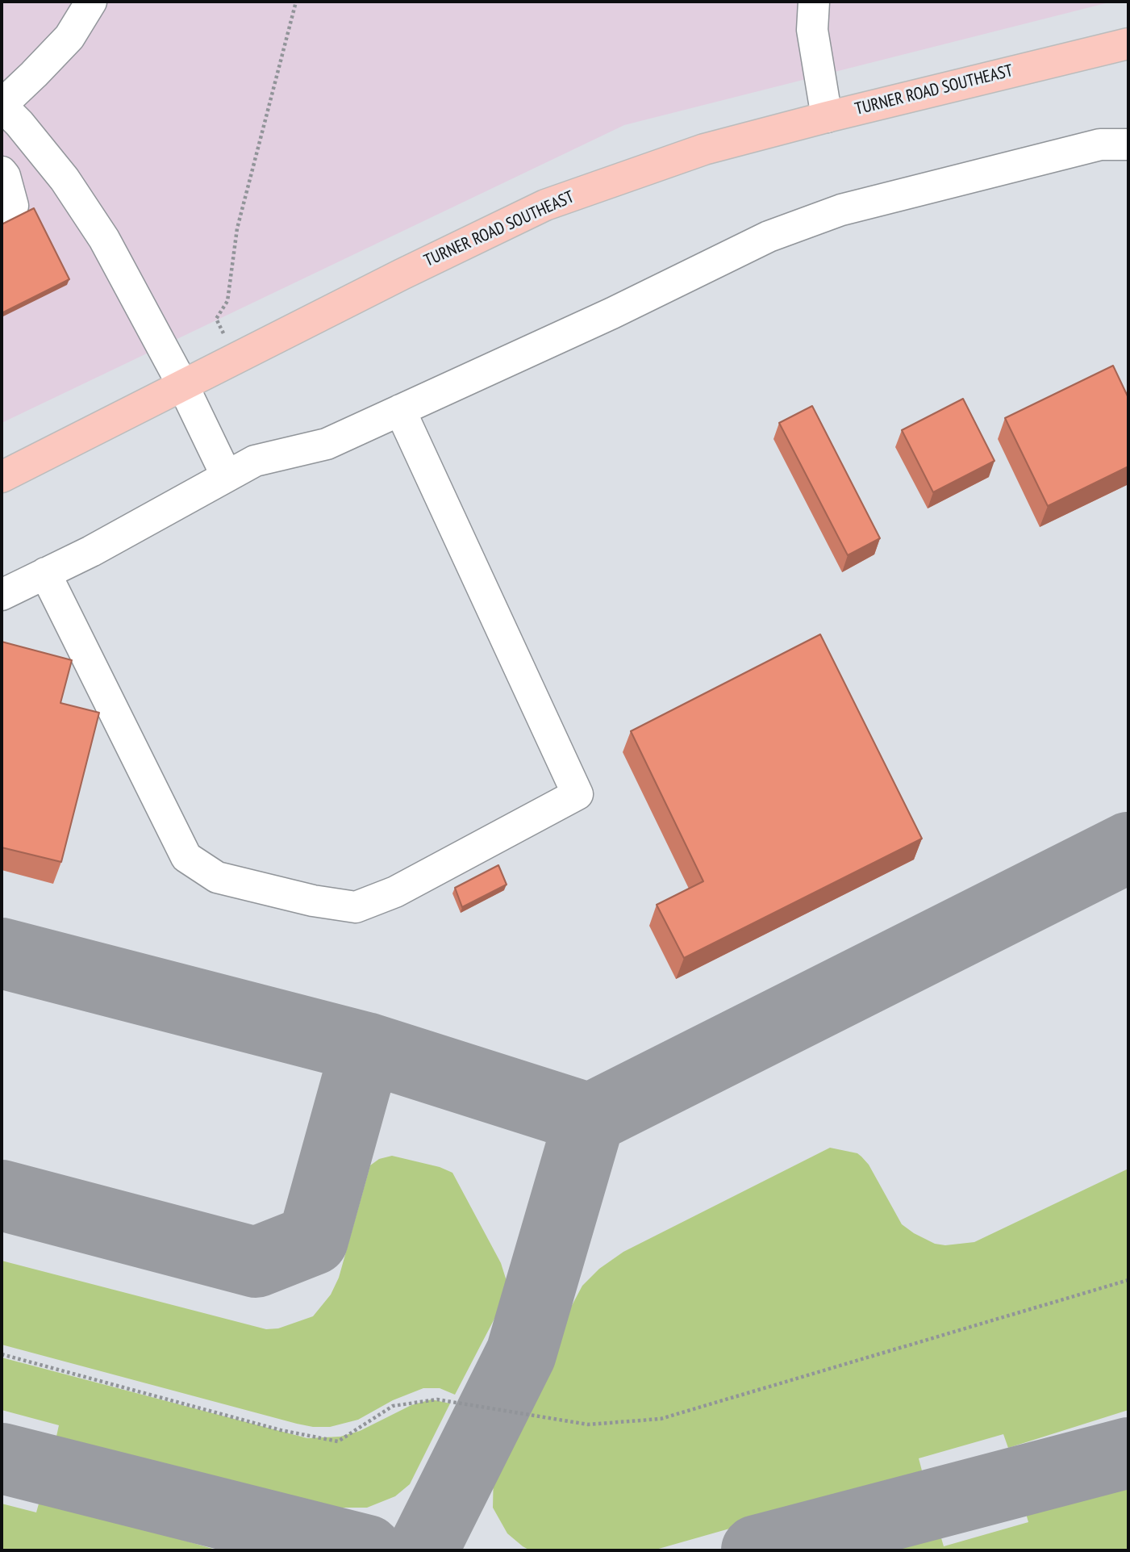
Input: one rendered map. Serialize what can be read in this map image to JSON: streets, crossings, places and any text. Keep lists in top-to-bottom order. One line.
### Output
{"streets":{"main road":["TURNER ROAD SOUTHEAST"]}}
